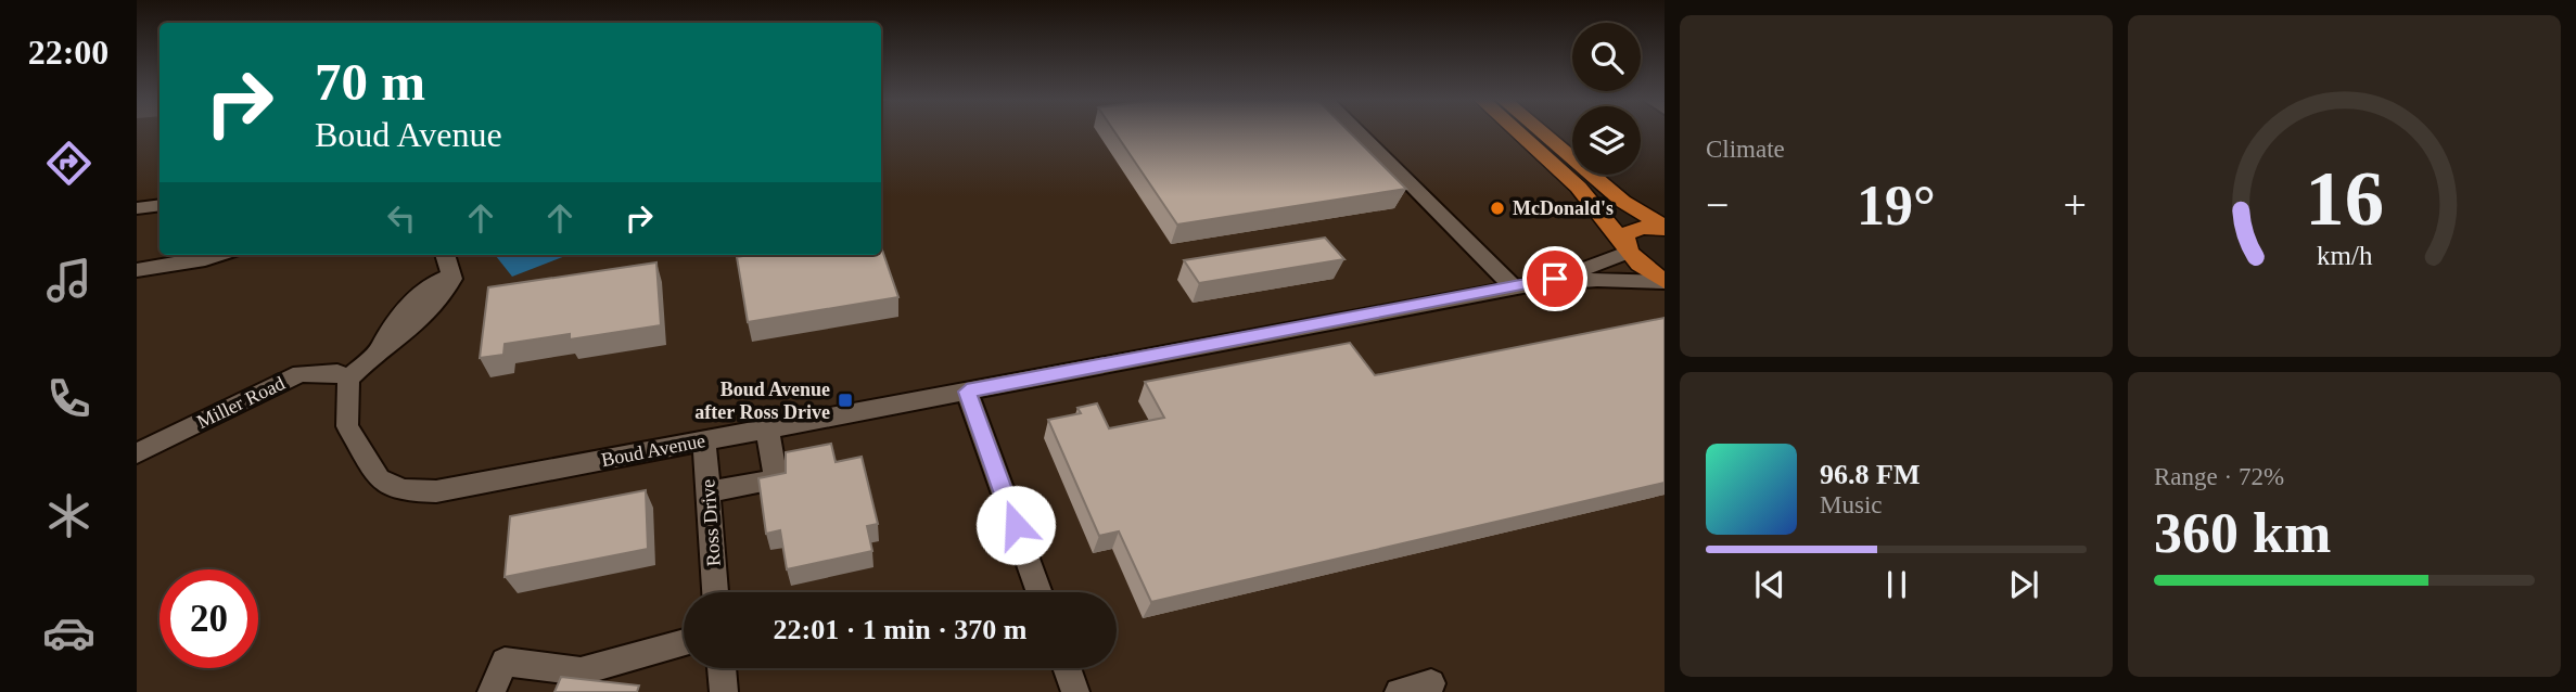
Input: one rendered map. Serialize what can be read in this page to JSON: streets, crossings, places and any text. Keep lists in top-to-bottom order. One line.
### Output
{"streets":{"street":["Miller Road","Boud Avenue","Ross Drive"]},"crossings":[["Miller Road","Boud Avenue"],["Boud Avenue","Ross Drive"]],"places":{"other":["McDonald's"],"transit":["Boud Avenue after Ross Drive"]},"page":{"tabs":"22:00","tile":["Climate",["Range · 72%","360 km"]],"turn":["70 m","Boud Avenue"],"heat":["−","19°","+"],"song":["96.8 FM","Music"],"limit":"20","trip":"22:01 · 1 min · 370 m","gauge":["16","km/h"]}}
